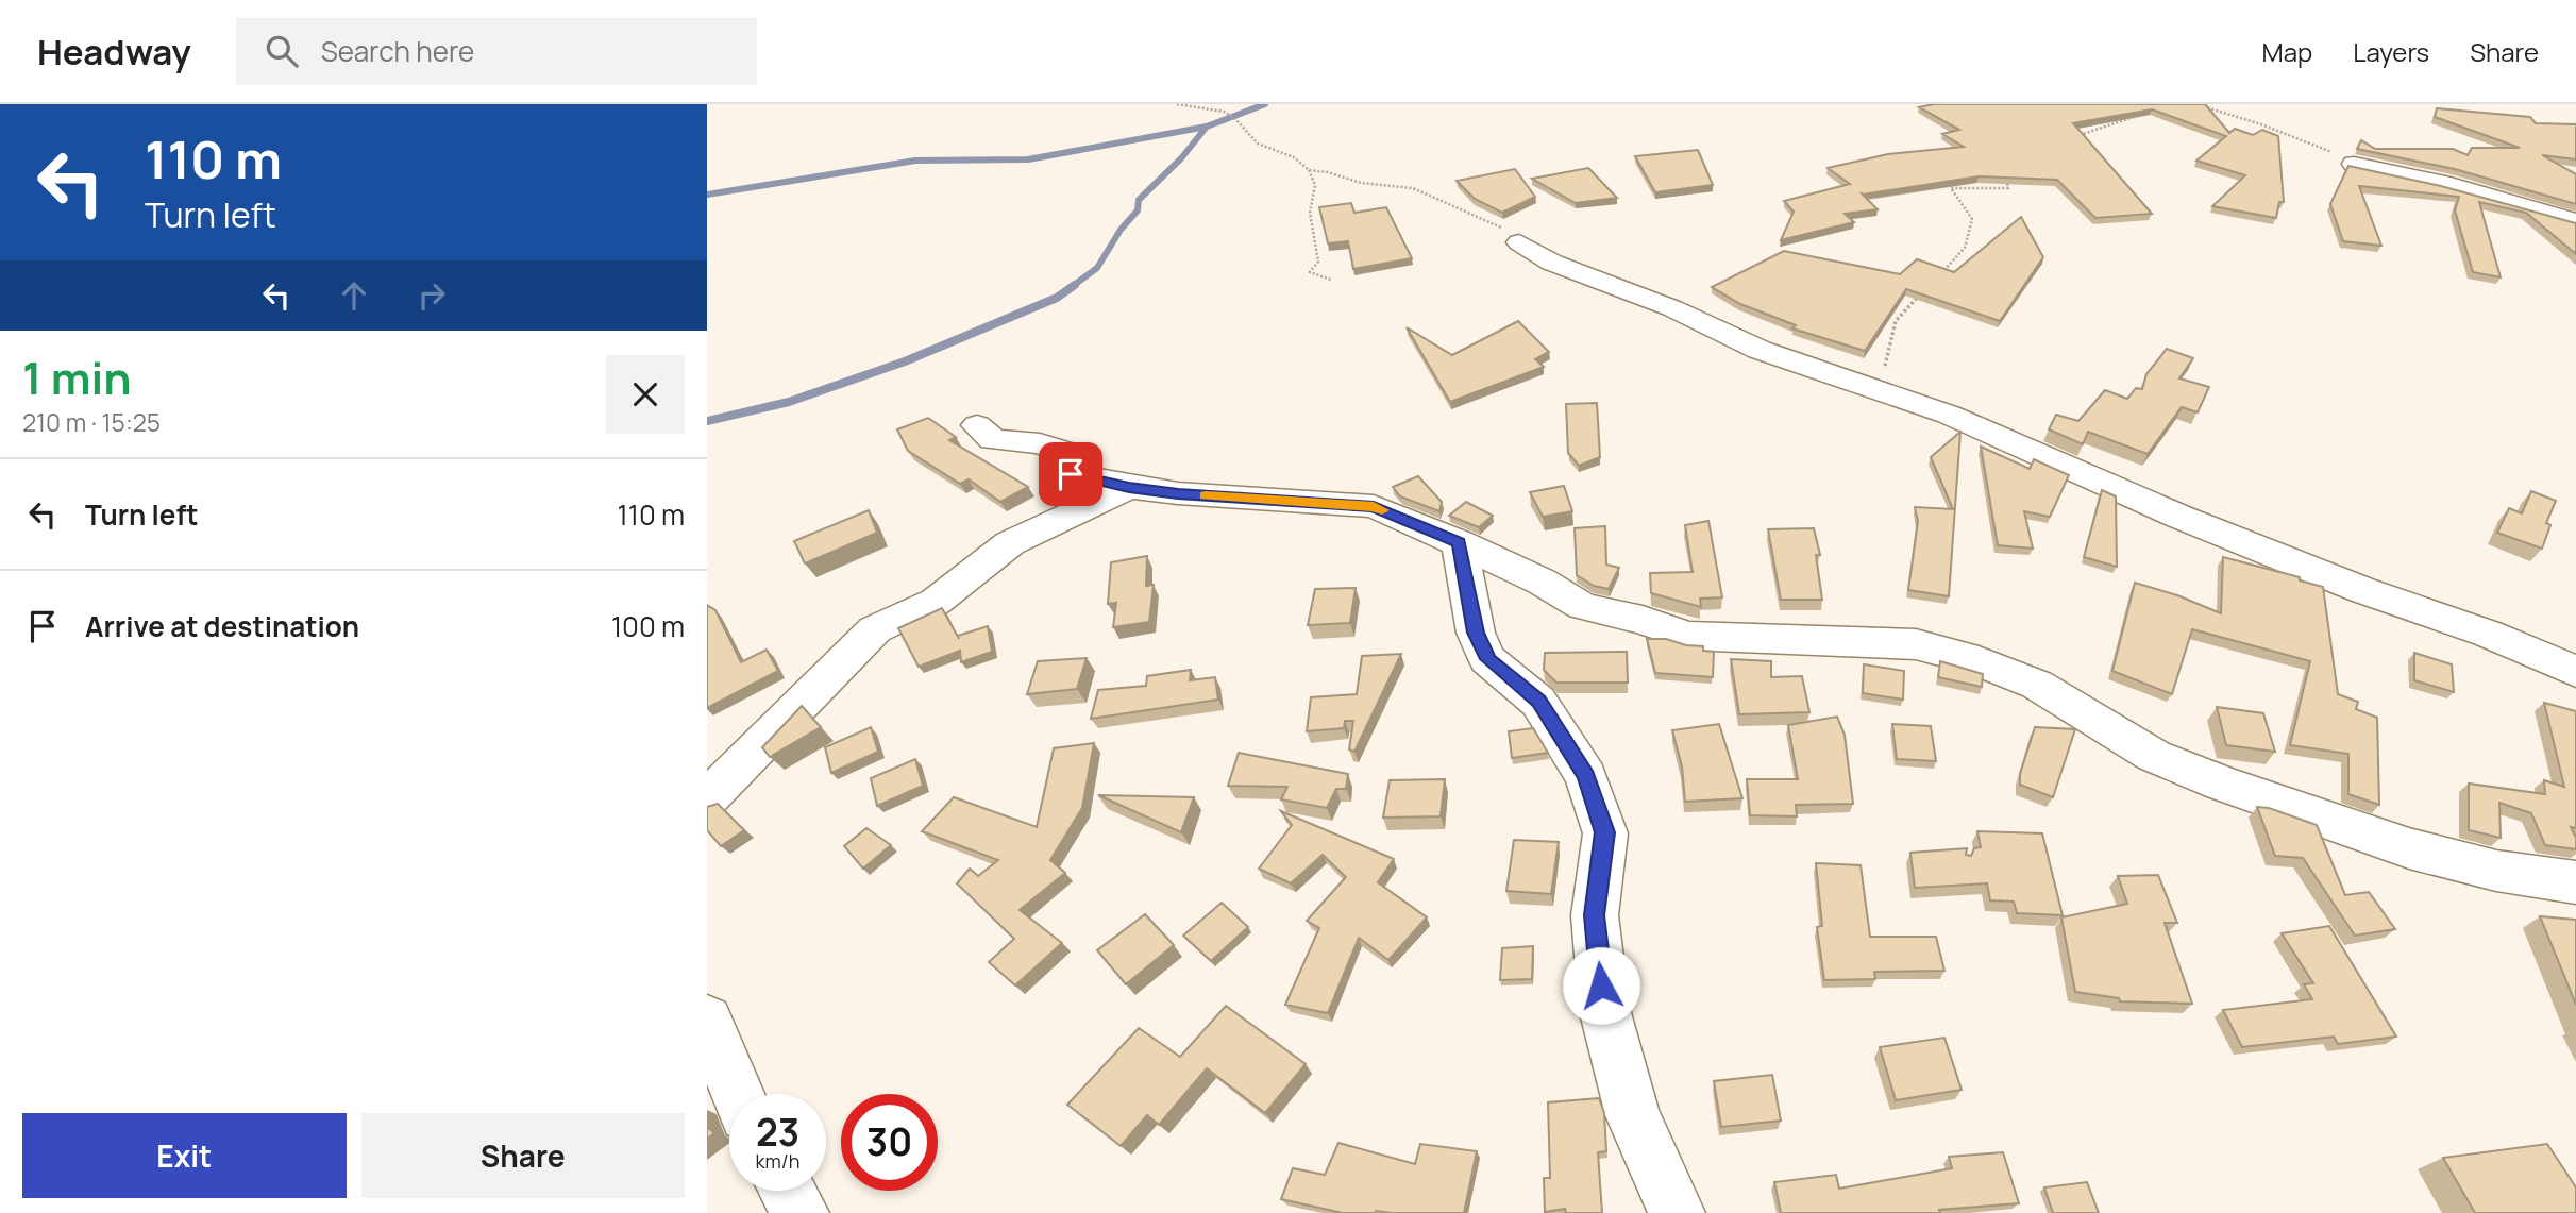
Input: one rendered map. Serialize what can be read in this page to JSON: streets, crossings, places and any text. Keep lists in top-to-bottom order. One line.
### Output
{"page":{"header":"Headway","search":"Search here","nav":["Map","Layers","Share"],"turn":["110 m","Turn left"],"heading":["1 min","210 m · 15:25"],"list":[{"name":"Turn left","value":"110 m"},{"name":"Arrive at destination","value":"100 m"}],"speed":"23 km/h","limit":"30","buttons":["Exit","Share"]}}
